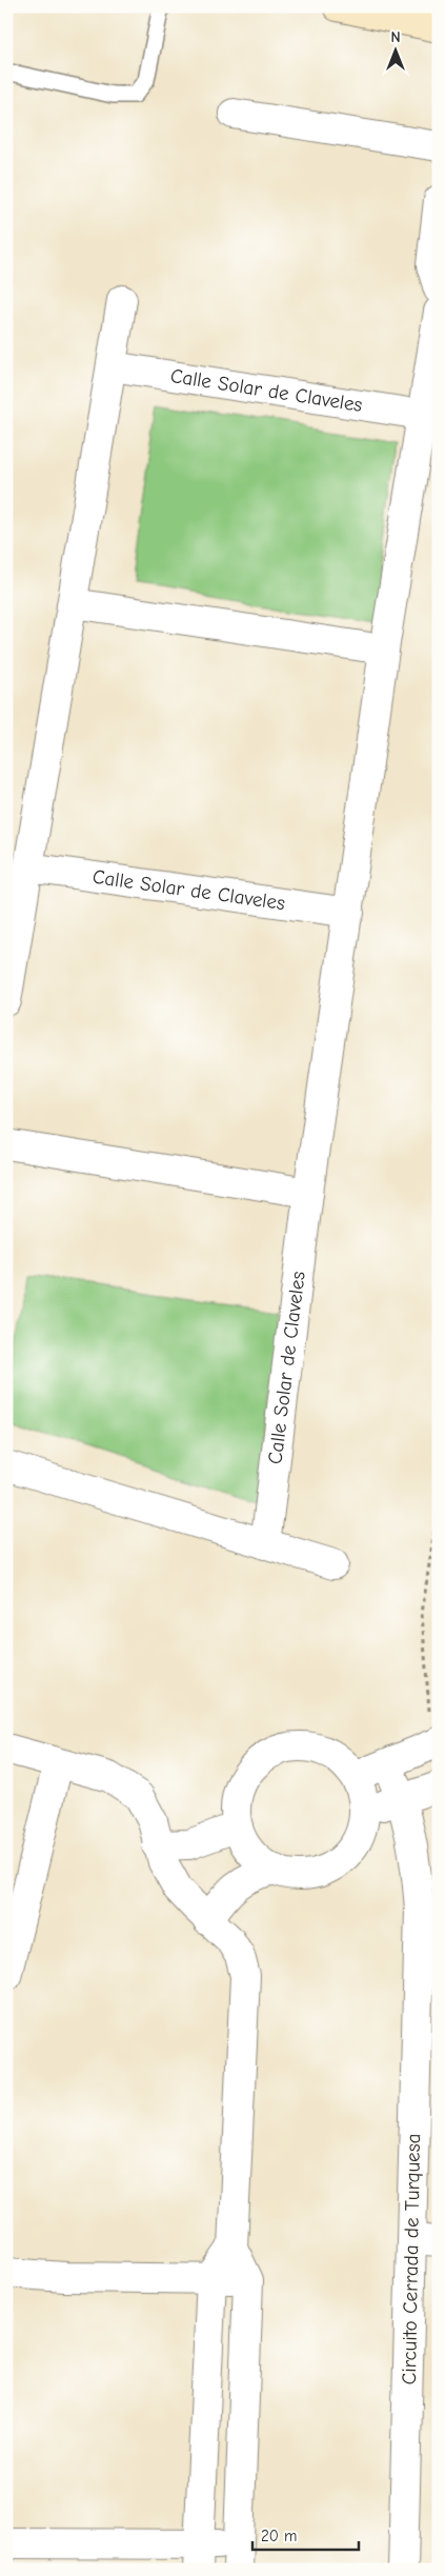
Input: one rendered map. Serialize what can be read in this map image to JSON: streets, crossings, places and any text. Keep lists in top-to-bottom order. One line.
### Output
{"streets":{"street":["Calle Solar de Claveles","Circuito Cerrada de Turquesa"]},"scale_bar":"20 m","north":"top"}
